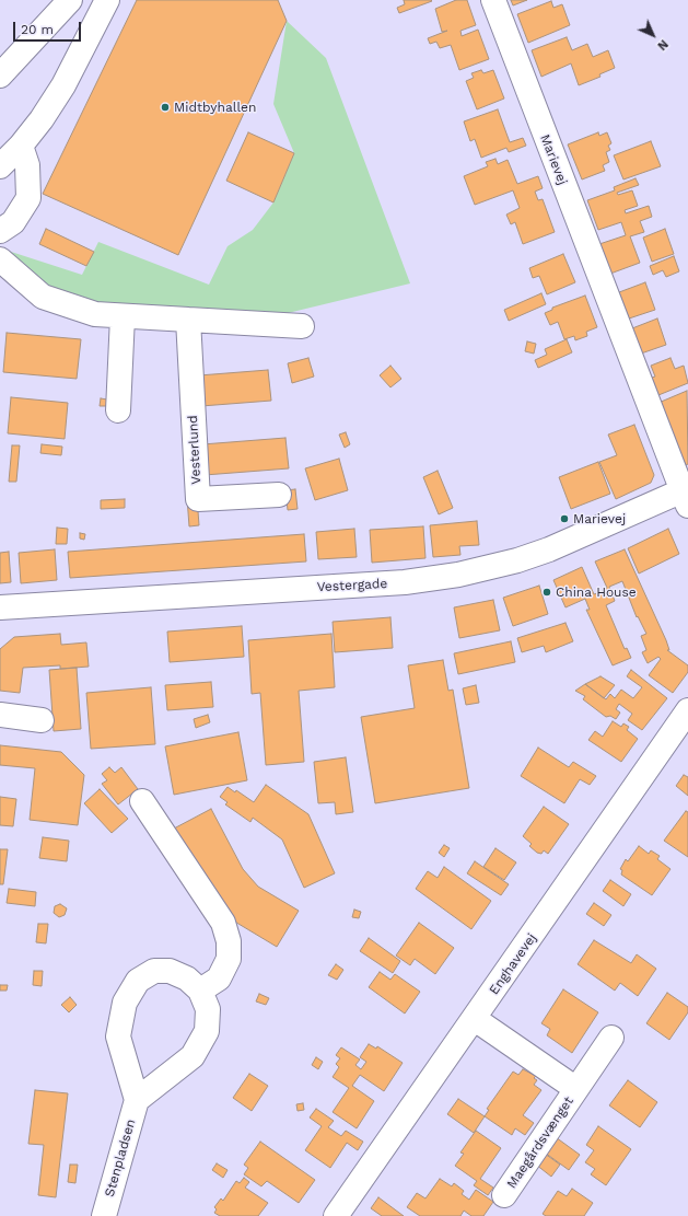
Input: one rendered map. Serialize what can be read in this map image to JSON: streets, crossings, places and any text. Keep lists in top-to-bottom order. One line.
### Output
{"streets":{"street":["Marievej","Vesterlund","Vestergade","Enghavevej","Maegårdsvænget","Stenpladsen"]},"crossings":[["Marievej","Vestergade"],["Enghavevej","Maegårdsvænget"]],"places":["Midtbyhallen","Marievej","China House"],"scale_bar":"20 m","north":"bottom right"}
